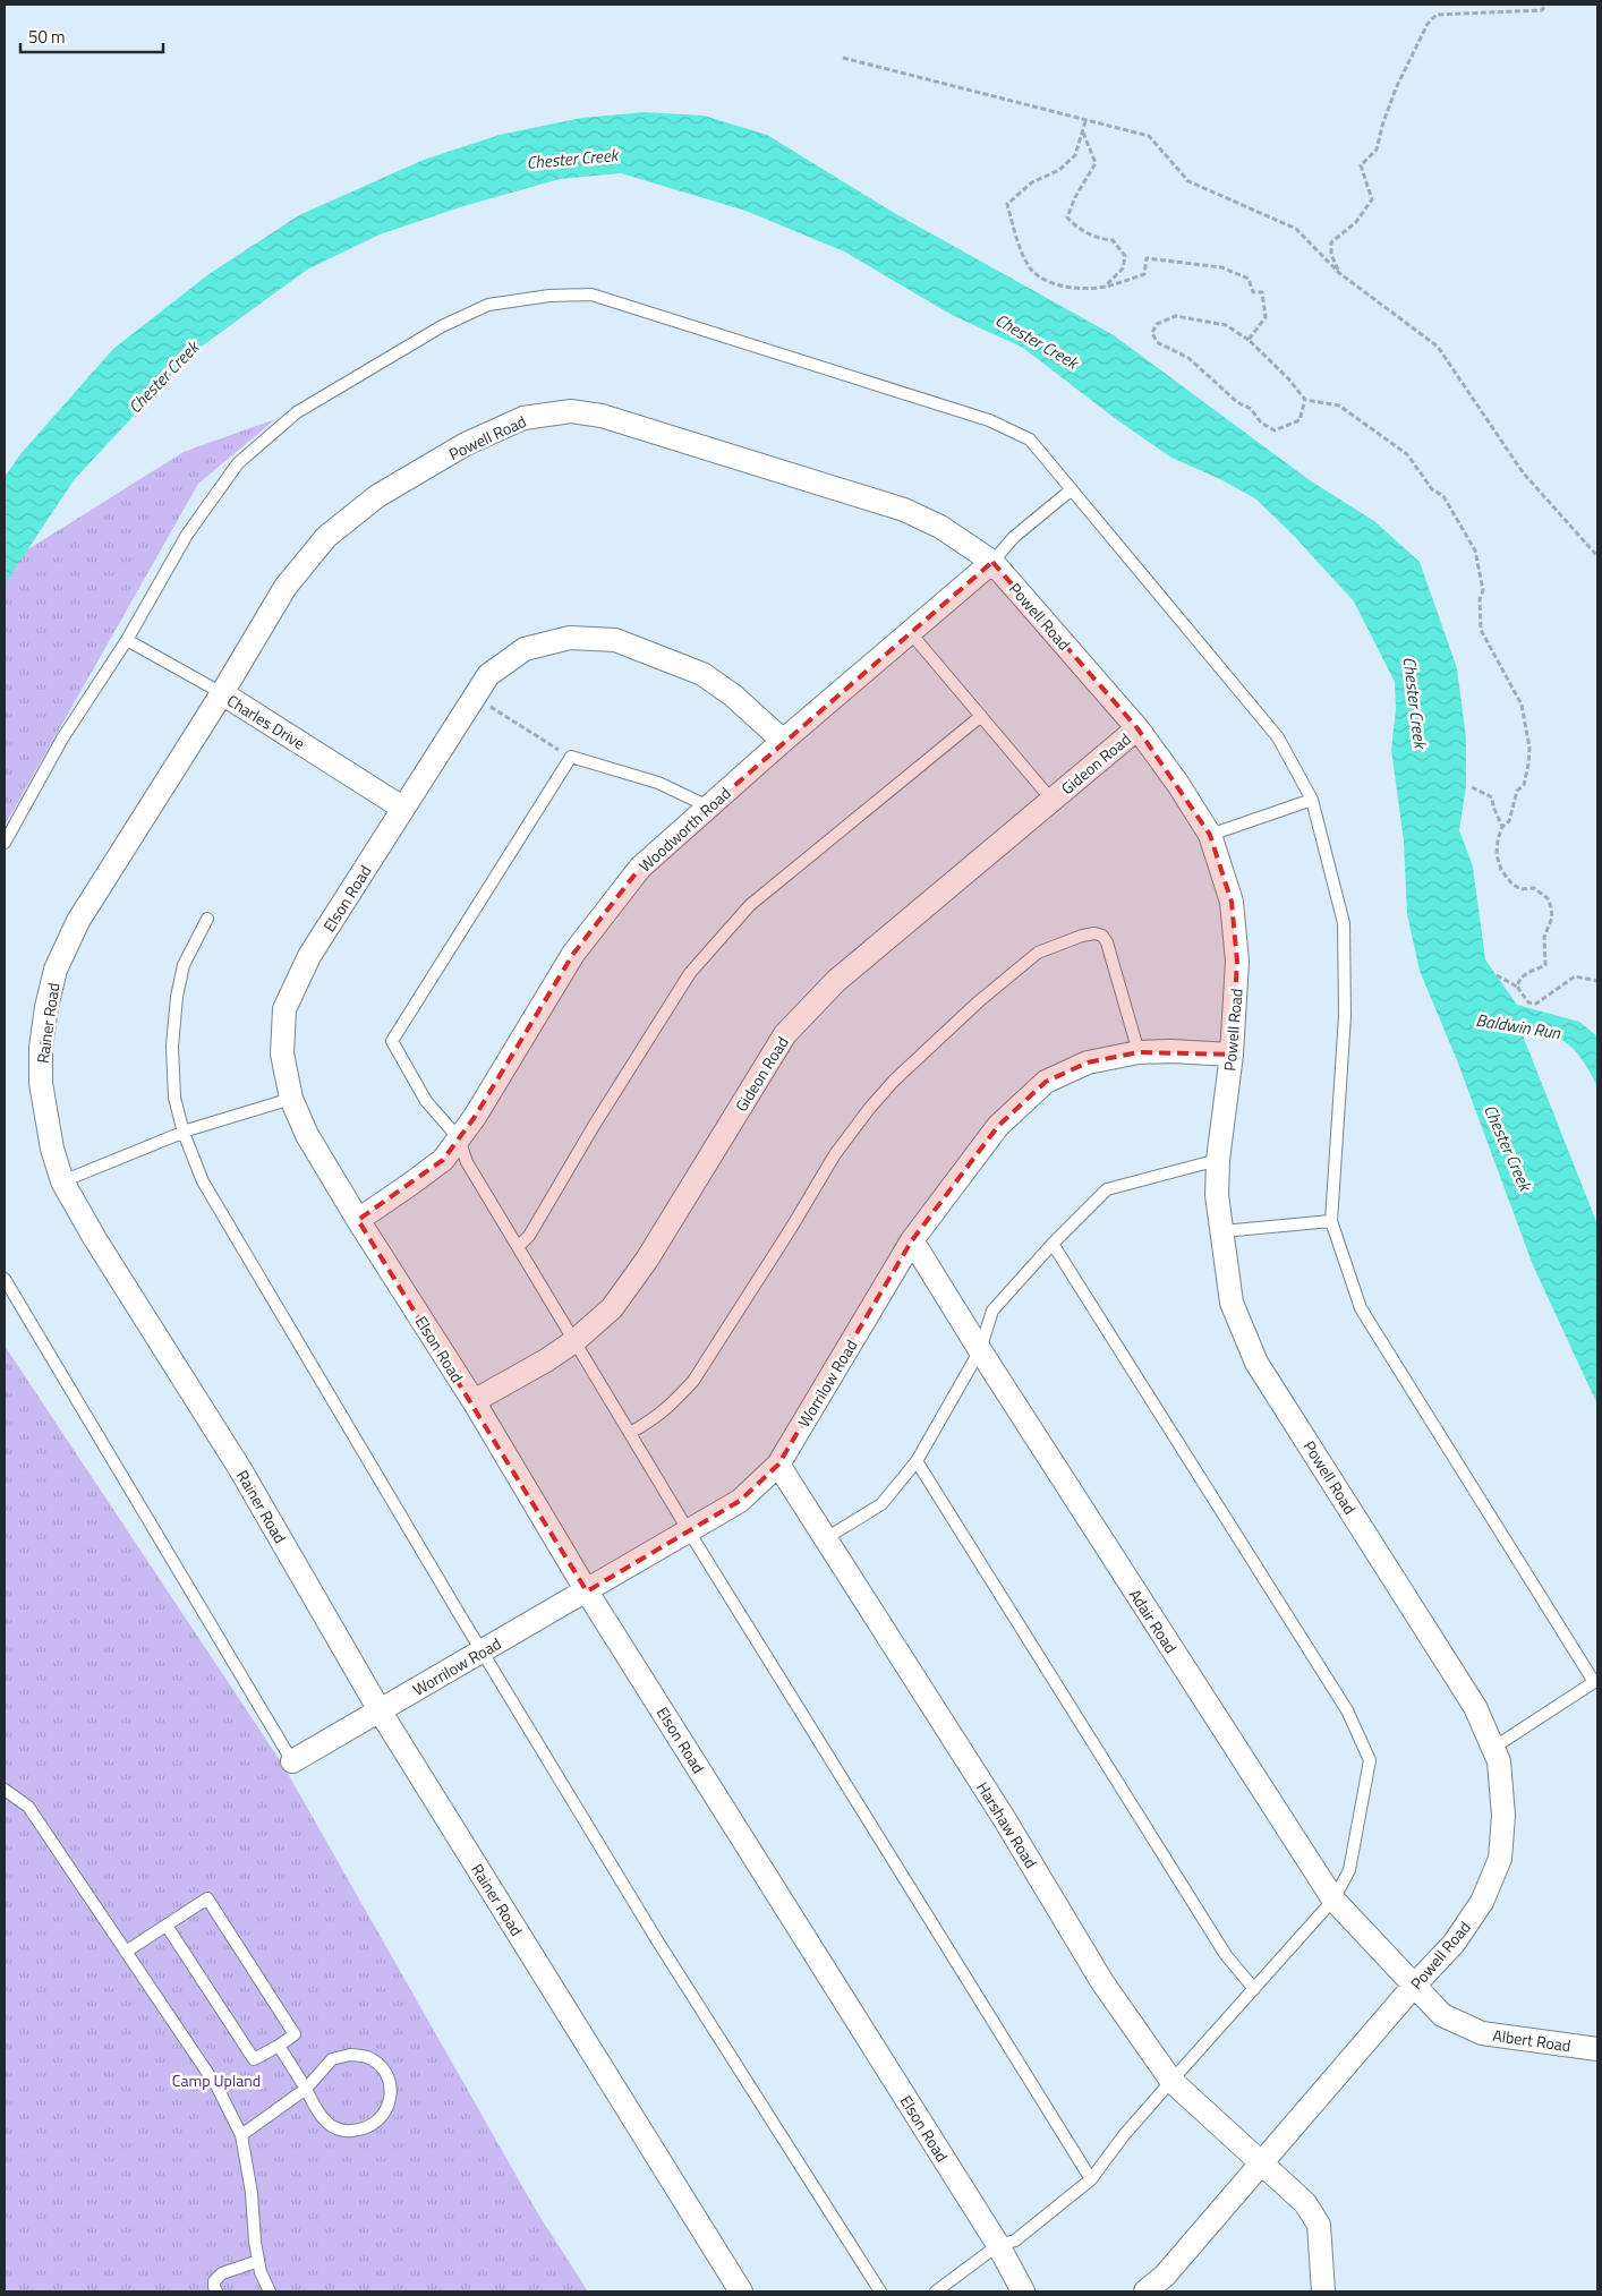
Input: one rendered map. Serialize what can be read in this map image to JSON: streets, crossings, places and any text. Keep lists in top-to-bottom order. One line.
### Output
{"streets":{"street":["Powell Road","Charles Drive","Gideon Road","Woodworth Road","Elson Road","Rainer Road","Worrilow Road","Adair Road","Harshaw Road","Albert Road"]},"crossings":[["Powell Road","Charles Drive"],["Powell Road","Gideon Road"],["Powell Road","Woodworth Road"],["Powell Road","Rainer Road"],["Powell Road","Worrilow Road"],["Powell Road","Adair Road"],["Powell Road","Harshaw Road"],["Powell Road","Albert Road"],["Charles Drive","Elson Road"],["Charles Drive","Rainer Road"],["Gideon Road","Elson Road"],["Woodworth Road","Elson Road"],["Elson Road","Worrilow Road"],["Rainer Road","Worrilow Road"],["Worrilow Road","Adair Road"],["Worrilow Road","Harshaw Road"],["Adair Road","Albert Road"]],"water":["Chester Creek","Baldwin Run"],"parks":["Camp Upland"],"scale_bar":"50 m"}
